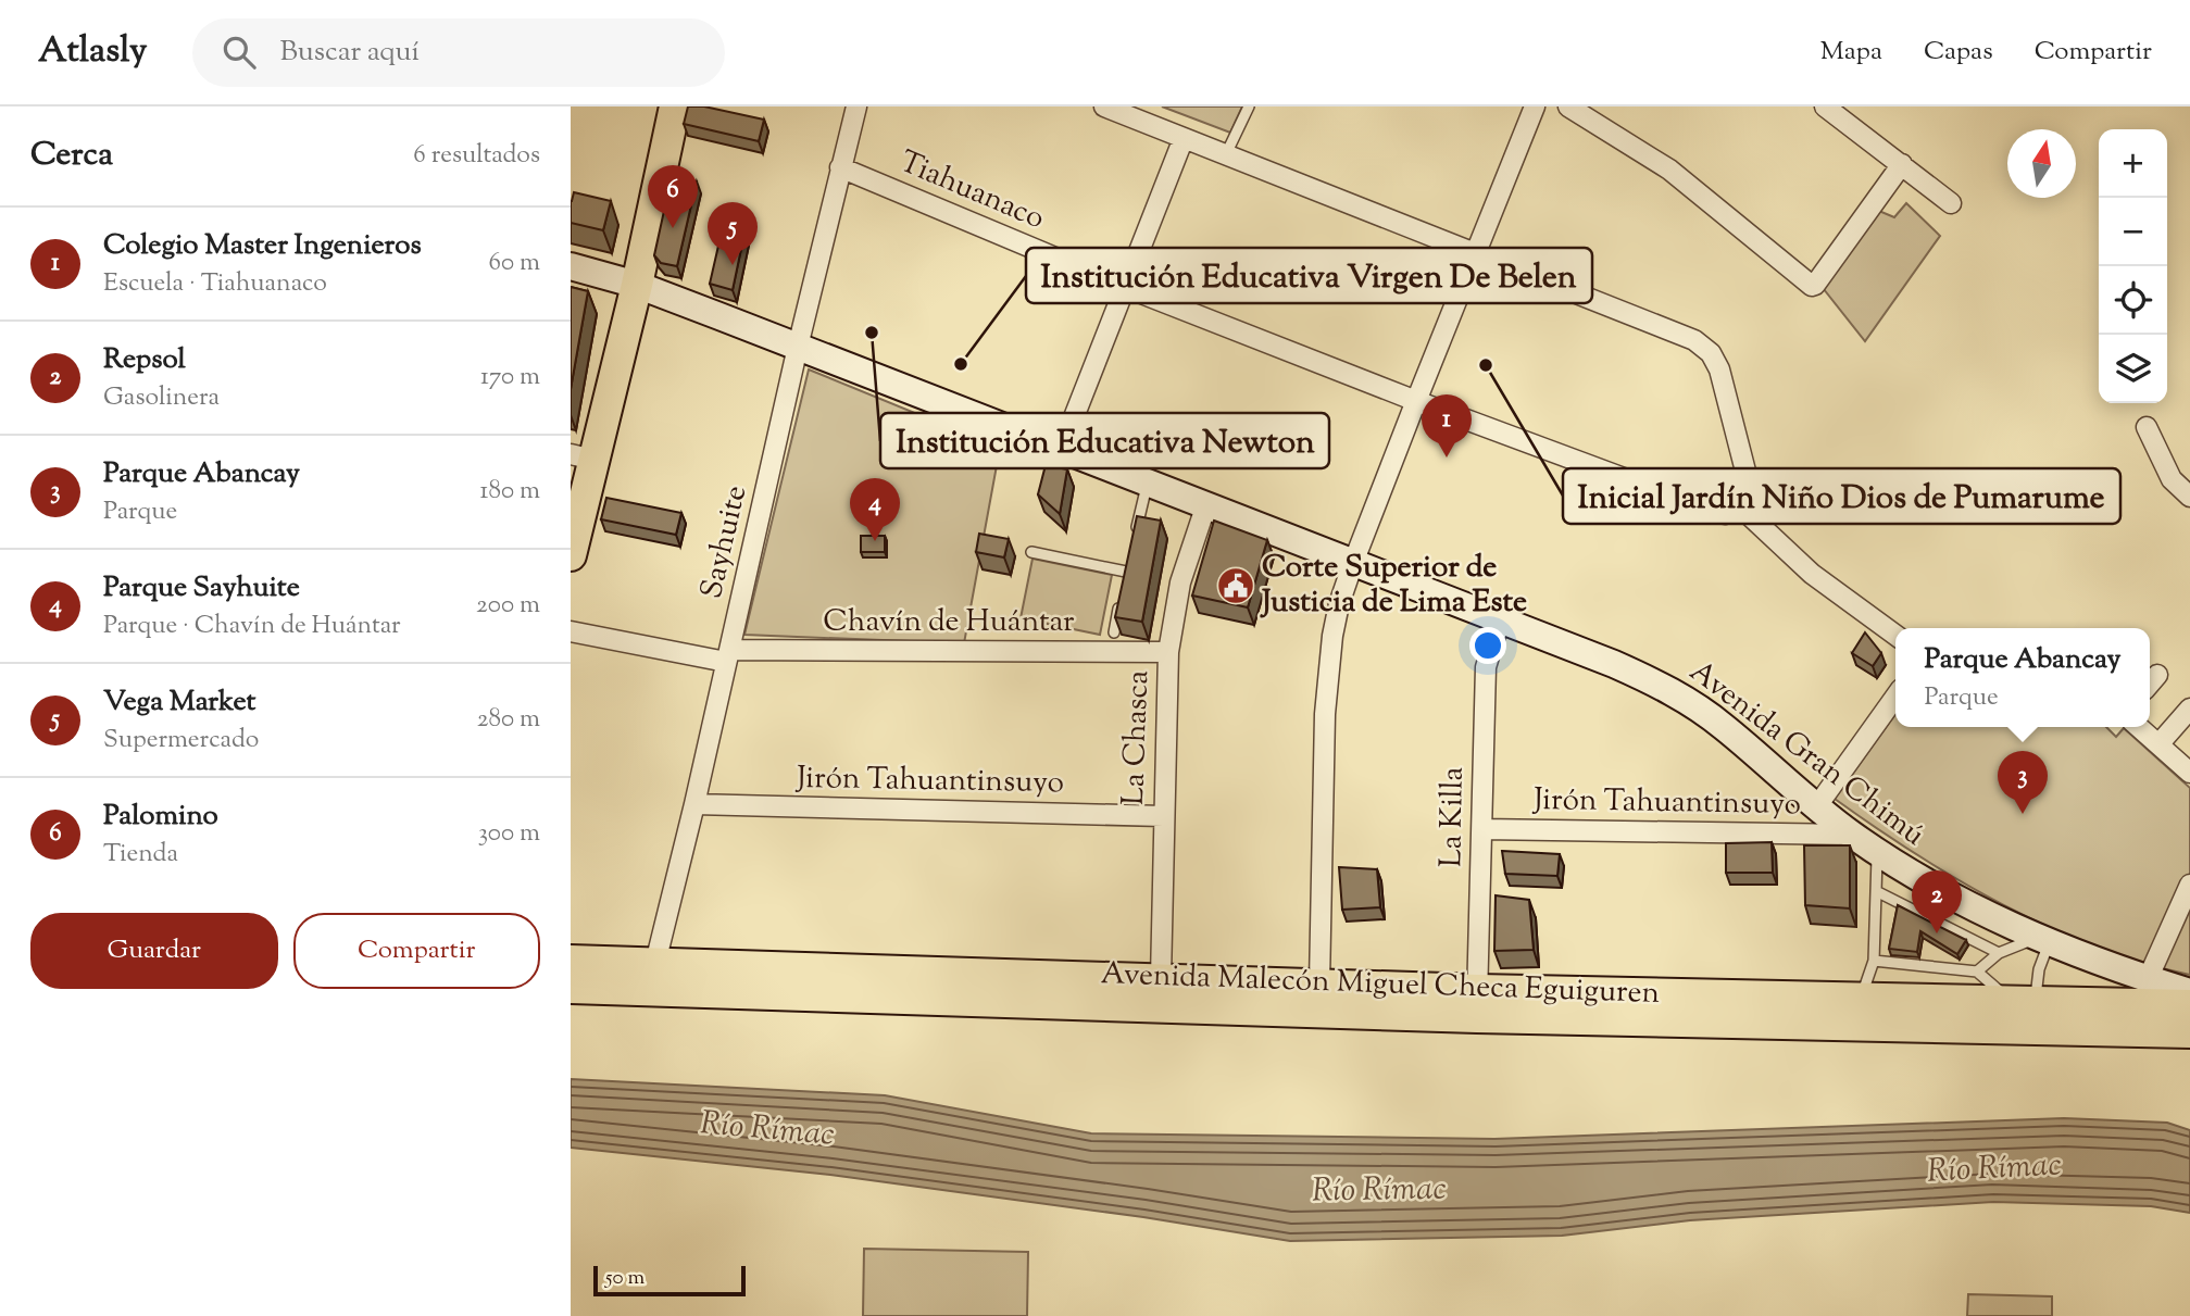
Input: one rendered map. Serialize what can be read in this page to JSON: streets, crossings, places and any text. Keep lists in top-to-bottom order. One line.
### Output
{"streets":{"main road":["Avenida Malecón Miguel Checa Eguiguren"],"street":["Tiahuanaco","Sayhuite","Chavín de Huántar","La Chasca","Avenida Gran Chimú","Jirón Tahuantinsuyo","La Killa"]},"crossings":[["Tiahuanaco","Sayhuite"],["Sayhuite","Chavín de Huántar"],["Sayhuite","Avenida Gran Chimú"],["Sayhuite","Jirón Tahuantinsuyo"],["Sayhuite","Avenida Malecón Miguel Checa Eguiguren"],["Chavín de Huántar","La Chasca"],["La Chasca","Avenida Gran Chimú"],["La Chasca","Jirón Tahuantinsuyo"],["La Chasca","Avenida Malecón Miguel Checa Eguiguren"],["Avenida Gran Chimú","Jirón Tahuantinsuyo"],["Avenida Gran Chimú","La Killa"],["Jirón Tahuantinsuyo","La Killa"],["La Killa","Avenida Malecón Miguel Checa Eguiguren"]],"water":["Río Rímac"],"places":{"other":["Institución Educativa Newton","Institución Educativa Virgen De Belen","Inicial Jardín Niño Dios de Pumarume"],"public building":["Corte Superior de Justicia de Lima Este"]},"scale_bar":"50 m","north":"top","page":{"header":"Atlasly","search":"Buscar aquí","nav":["Mapa","Capas","Compartir"],"heading":["Cerca","6 resultados"],"map_buttons":["+","−"],"pins":["6","5","1","4","3","2"],"list":[{"mark":"1","name":"Colegio Master Ingenieros","note":"Escuela · Tiahuanaco","value":"60 m"},{"mark":"2","name":"Repsol","note":"Gasolinera","value":"170 m"},{"mark":"3","name":"Parque Abancay","note":"Parque","value":"180 m"},{"mark":"4","name":"Parque Sayhuite","note":"Parque · Chavín de Huántar","value":"200 m"},{"mark":"5","name":"Vega Market","note":"Supermercado","value":"280 m"},{"mark":"6","name":"Palomino","note":"Tienda","value":"300 m"}],"popup":["Parque Abancay","Parque"],"buttons":["Guardar","Compartir"],"scale":"50 m"}}
